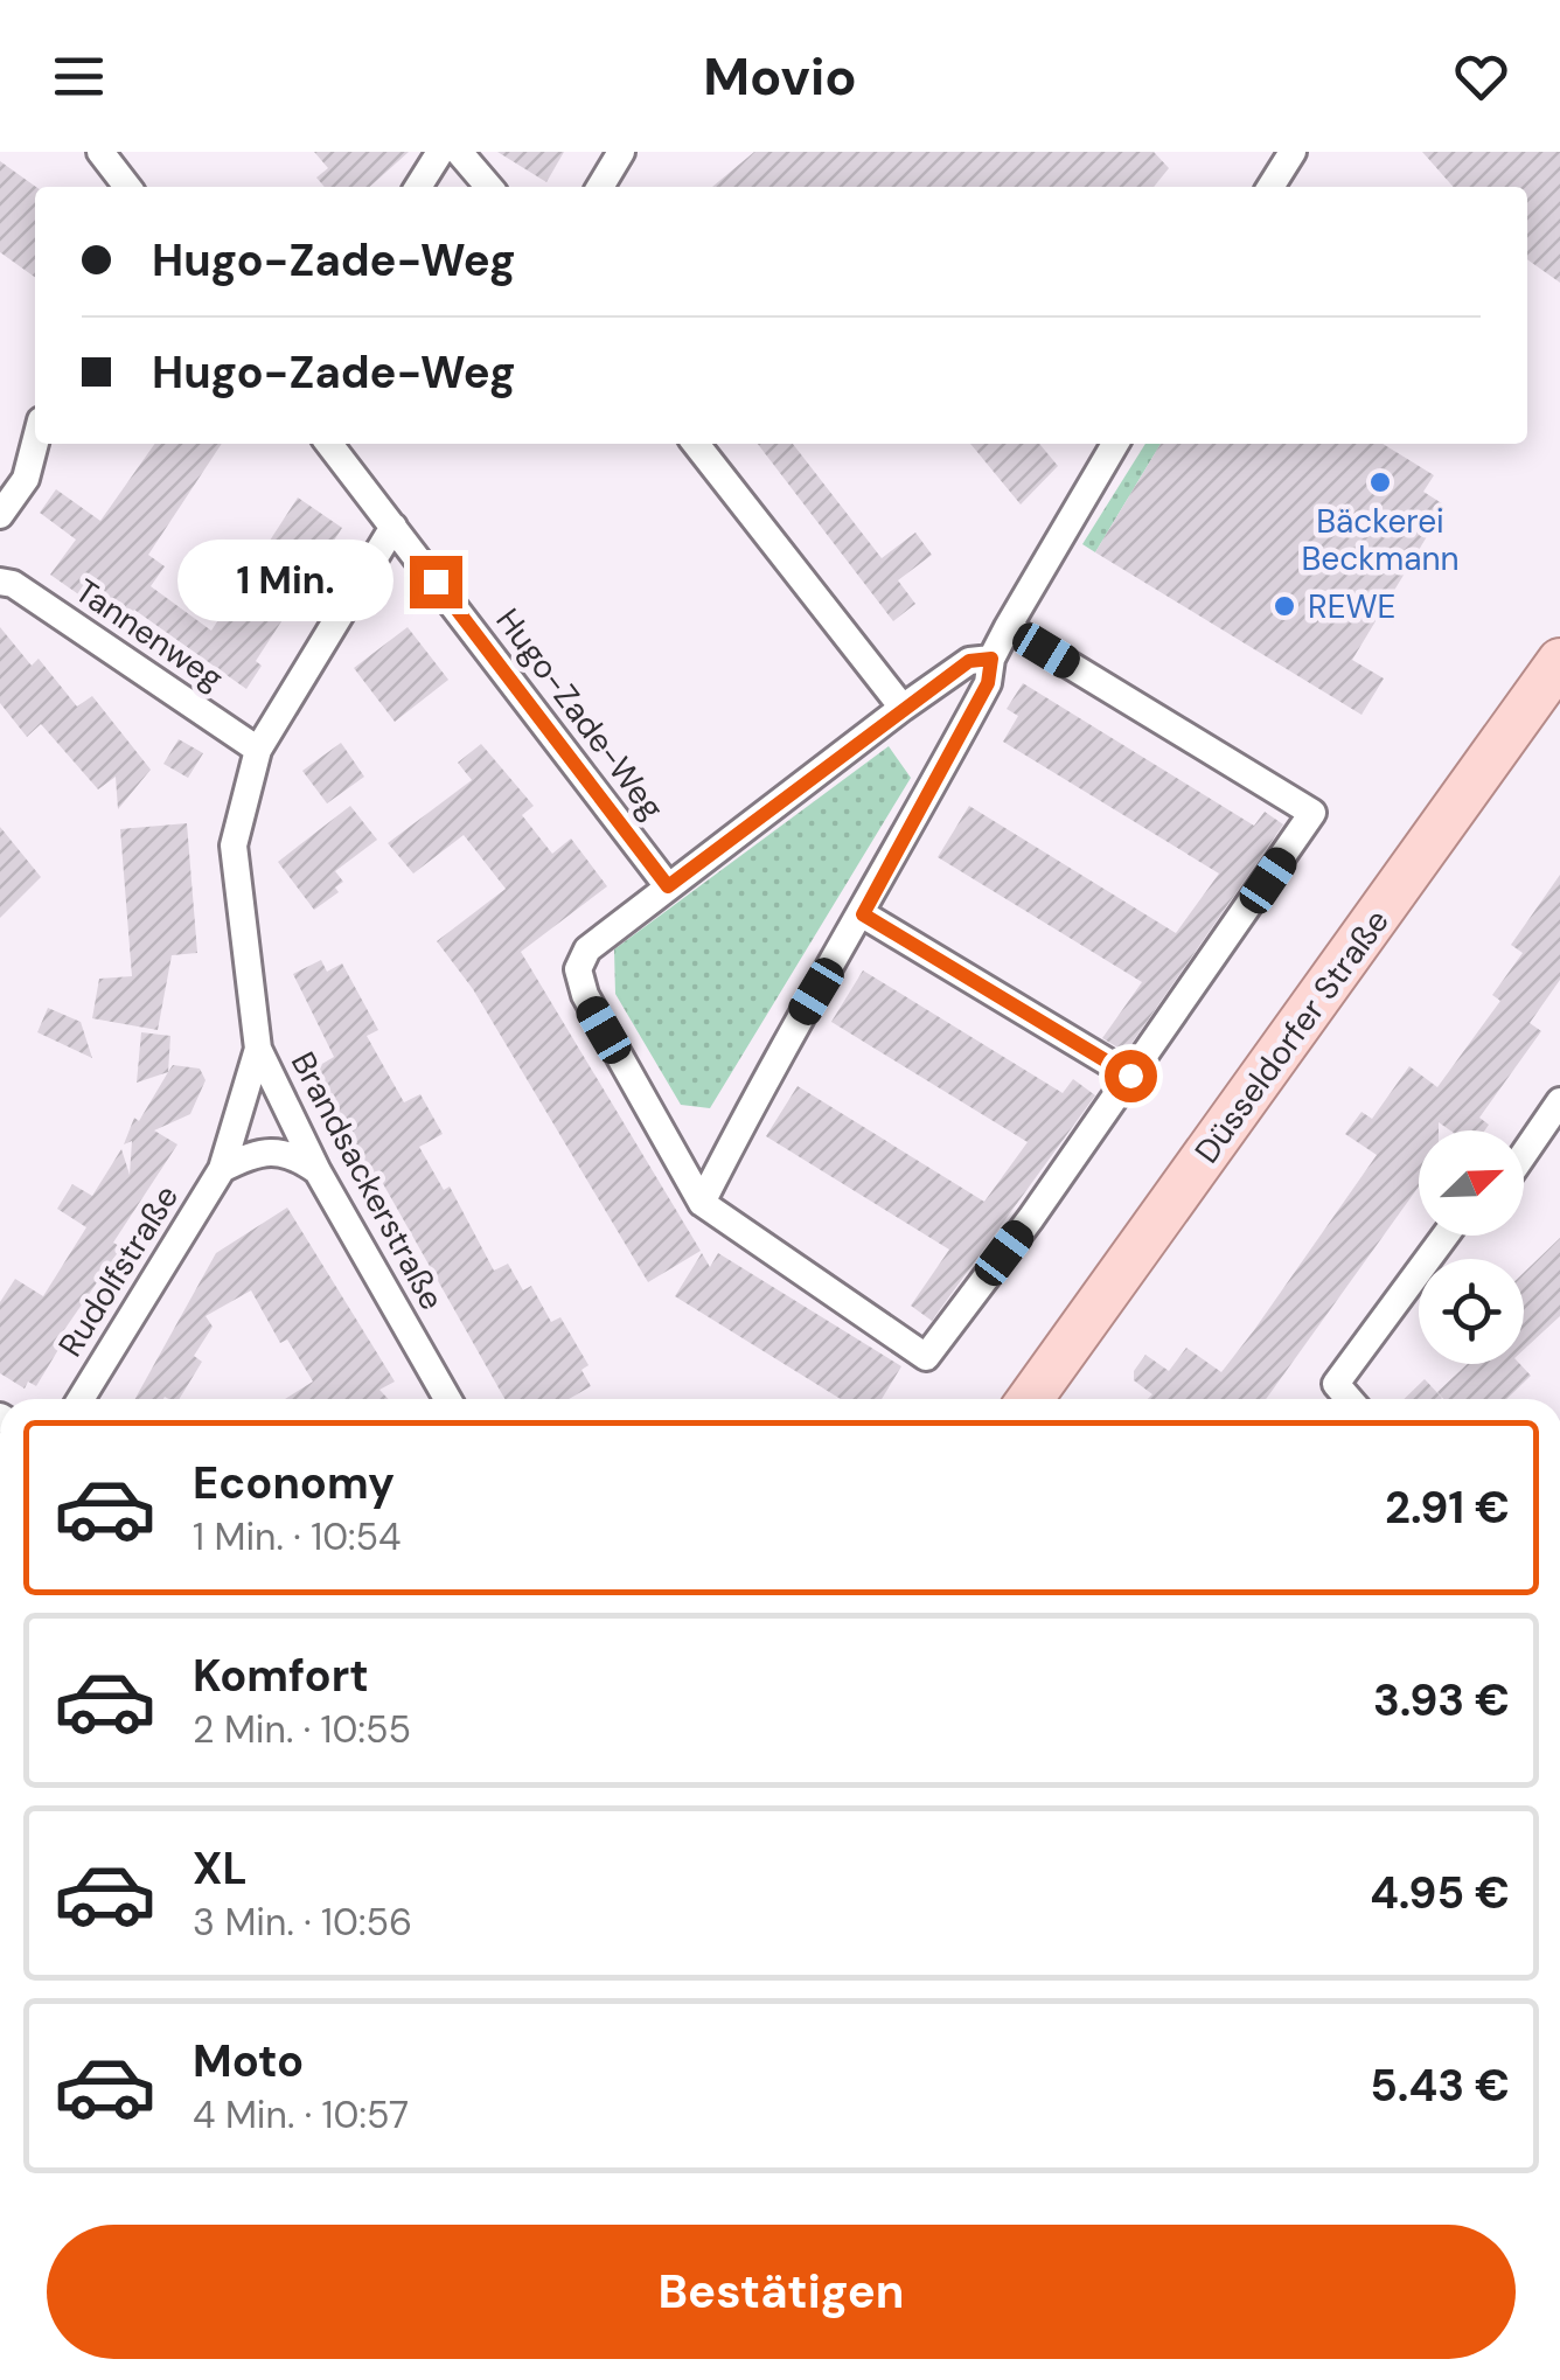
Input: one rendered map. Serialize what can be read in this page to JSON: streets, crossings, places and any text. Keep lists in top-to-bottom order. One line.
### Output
{"streets":{"main road":["Düsseldorfer Straße"],"street":["Tannenweg","Hugo-Zade-Weg","Brandsackerstraße","Rudolfstraße"]},"crossings":[["Tannenweg","Brandsackerstraße"],["Hugo-Zade-Weg","Brandsackerstraße"],["Brandsackerstraße","Rudolfstraße"]],"places":["Bäckerei Beckmann","REWE"],"north":"top right","page":{"header":"Movio","banner":["Hugo-Zade-Weg","Hugo-Zade-Weg"],"bubble":"1 Min.","list":[{"name":"Economy","note":"1 Min. · 10:54","value":"2.91 €"},{"name":"Komfort","note":"2 Min. · 10:55","value":"3.93 €"},{"name":"XL","note":"3 Min. · 10:56","value":"4.95 €"},{"name":"Moto","note":"4 Min. · 10:57","value":"5.43 €"}],"buttons":"Bestätigen"}}
